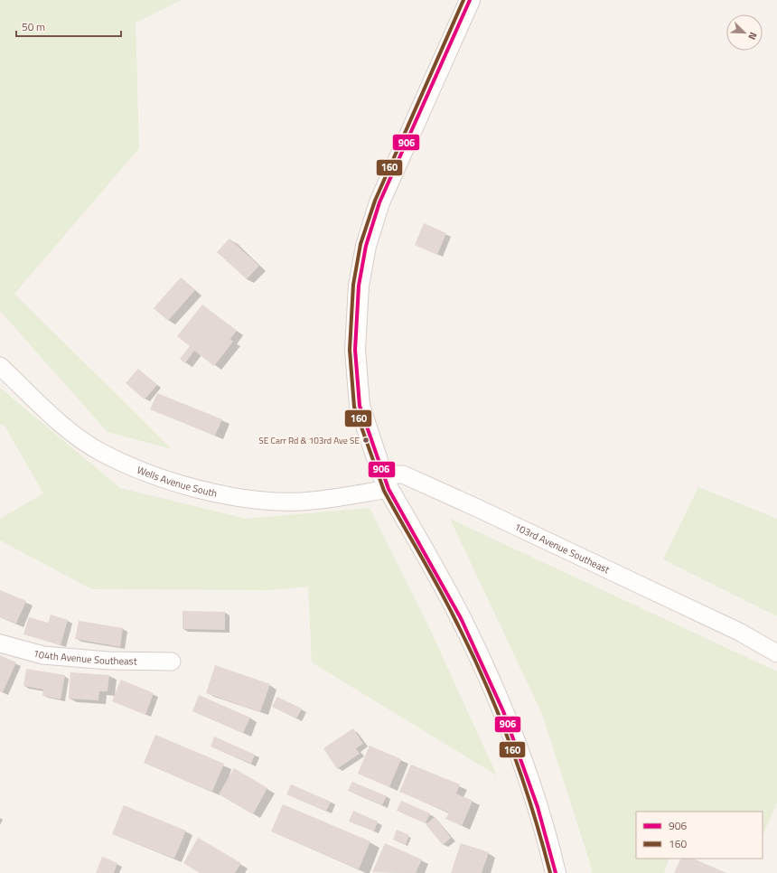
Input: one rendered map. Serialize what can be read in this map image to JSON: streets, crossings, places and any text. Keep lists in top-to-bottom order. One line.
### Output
{"streets":{"street":["Wells Avenue South","103rd Avenue Southeast","104th Avenue Southeast"]},"crossings":[["Wells Avenue South","103rd Avenue Southeast"]],"places":["SE Carr Rd & 103rd Ave SE"],"lines":["transit line 906","transit line 160"],"legend":["906","160"],"scale_bar":"50 m","north":"bottom right"}
